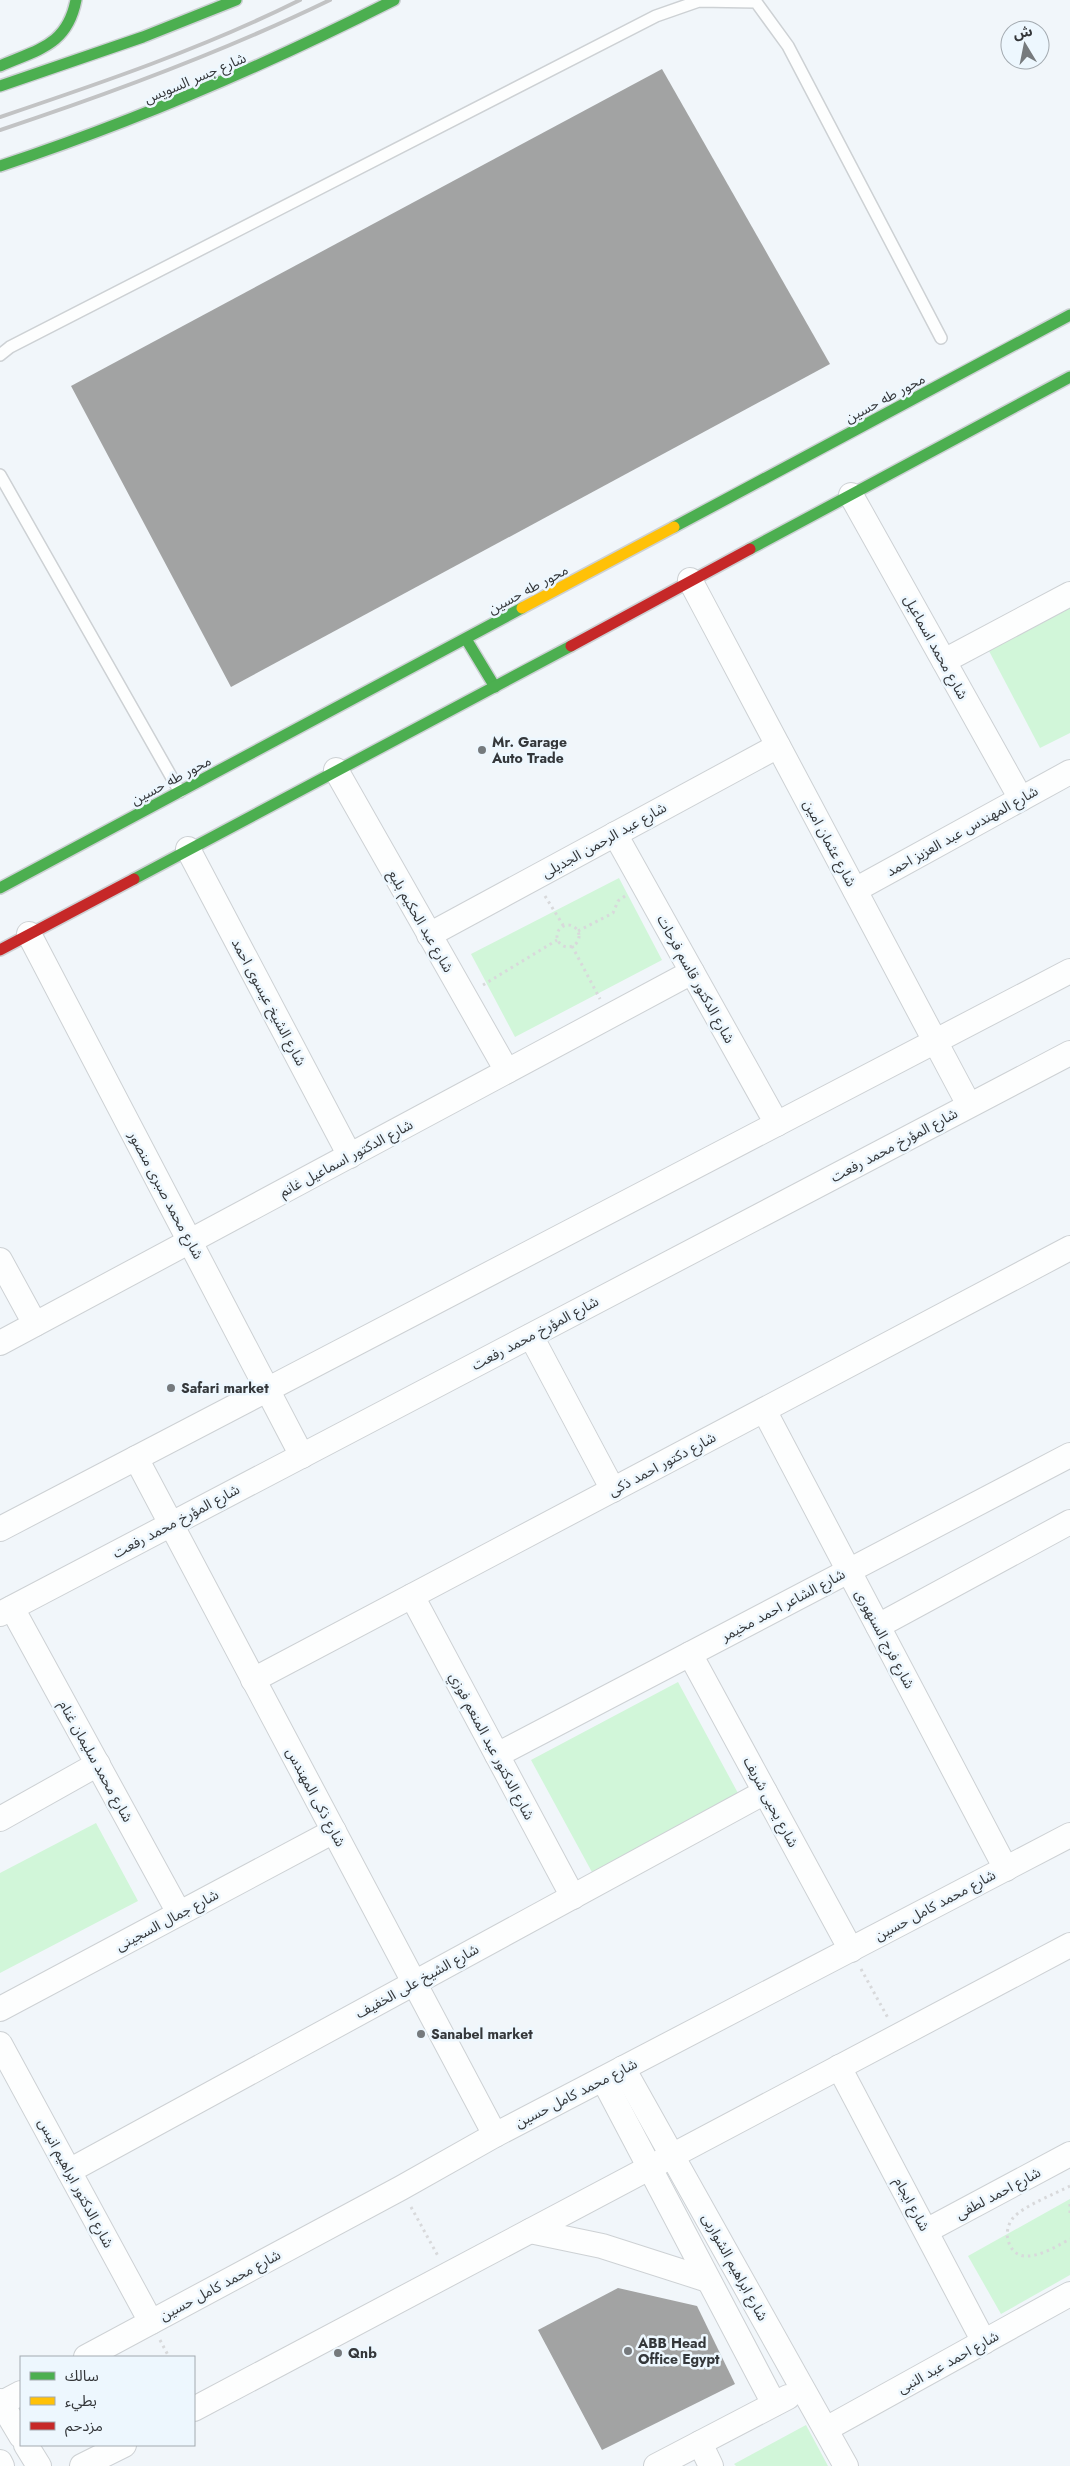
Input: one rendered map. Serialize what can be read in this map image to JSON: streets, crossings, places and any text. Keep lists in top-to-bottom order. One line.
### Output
{"streets":{"street":["شارع جسر السويس","محور طه حسين","شارع محمد اسماعيل","شارع المهندس عبد العزيز احمد","شارع عبد الرحمن الجديلى","شارع عثمان امين","شارع عبد الحكيم بلبع","شارع الدكتور قاسم فرحات","شارع الشيخ عيسوى احمد","شارع المؤرخ محمد رفعت","شارع الدكتور اسماعيل غانم","شارع محمد صبرى منصور","شارع دكتور احمد ذكى","شارع الشاعر احمد مخيمر","شارع فرج السنهورى","شارع الدكتور عبد المنعم فوزي","شارع محمد سليمان غنام","شارع ذكى المهندس","شارع يحيى شريف","شارع محمد كامل حسين","شارع جمال السجينى","شارع الشيخ على الخفيف","شارع الدكتور ابراهيم انيس","شارع احمد لطفى","شارع ايجام","شارع ابراهيم الشواربى","شارع احمد عبد النبى"]},"crossings":[["شارع محمد اسماعيل","شارع المهندس عبد العزيز احمد"],["شارع المهندس عبد العزيز احمد","شارع عثمان امين"],["شارع عبد الرحمن الجديلى","شارع عثمان امين"],["شارع عبد الرحمن الجديلى","شارع عبد الحكيم بلبع"],["شارع عبد الرحمن الجديلى","شارع الدكتور قاسم فرحات"],["شارع عثمان امين","شارع المؤرخ محمد رفعت"],["شارع عبد الحكيم بلبع","شارع الدكتور اسماعيل غانم"],["شارع الدكتور قاسم فرحات","شارع الدكتور اسماعيل غانم"],["شارع الشيخ عيسوى احمد","شارع الدكتور اسماعيل غانم"],["شارع المؤرخ محمد رفعت","شارع محمد صبرى منصور"],["شارع المؤرخ محمد رفعت","شارع محمد سليمان غنام"],["شارع المؤرخ محمد رفعت","شارع ذكى المهندس"],["شارع الدكتور اسماعيل غانم","شارع محمد صبرى منصور"],["شارع دكتور احمد ذكى","شارع فرج السنهورى"],["شارع دكتور احمد ذكى","شارع الدكتور عبد المنعم فوزي"],["شارع دكتور احمد ذكى","شارع ذكى المهندس"],["شارع الشاعر احمد مخيمر","شارع فرج السنهورى"],["شارع الشاعر احمد مخيمر","شارع الدكتور عبد المنعم فوزي"],["شارع الشاعر احمد مخيمر","شارع يحيى شريف"],["شارع فرج السنهورى","شارع محمد كامل حسين"],["شارع الدكتور عبد المنعم فوزي","شارع الشيخ على الخفيف"],["شارع محمد سليمان غنام","شارع جمال السجينى"],["شارع ذكى المهندس","شارع محمد كامل حسين"],["شارع ذكى المهندس","شارع جمال السجينى"],["شارع ذكى المهندس","شارع الشيخ على الخفيف"],["شارع يحيى شريف","شارع محمد كامل حسين"],["شارع يحيى شريف","شارع الشيخ على الخفيف"],["شارع محمد كامل حسين","شارع الدكتور ابراهيم انيس"],["شارع محمد كامل حسين","شارع ابراهيم الشواربى"],["شارع الشيخ على الخفيف","شارع الدكتور ابراهيم انيس"],["شارع احمد لطفى","شارع ايجام"],["شارع ايجام","شارع احمد عبد النبى"],["شارع ابراهيم الشواربى","شارع احمد عبد النبى"]],"places":["Mr. Garage Auto Trade","Safari market","Sanabel market","ABB Head Office Egypt","Qnb"],"legend":["سالك","بطيء","مزدحم"],"north":"top"}
